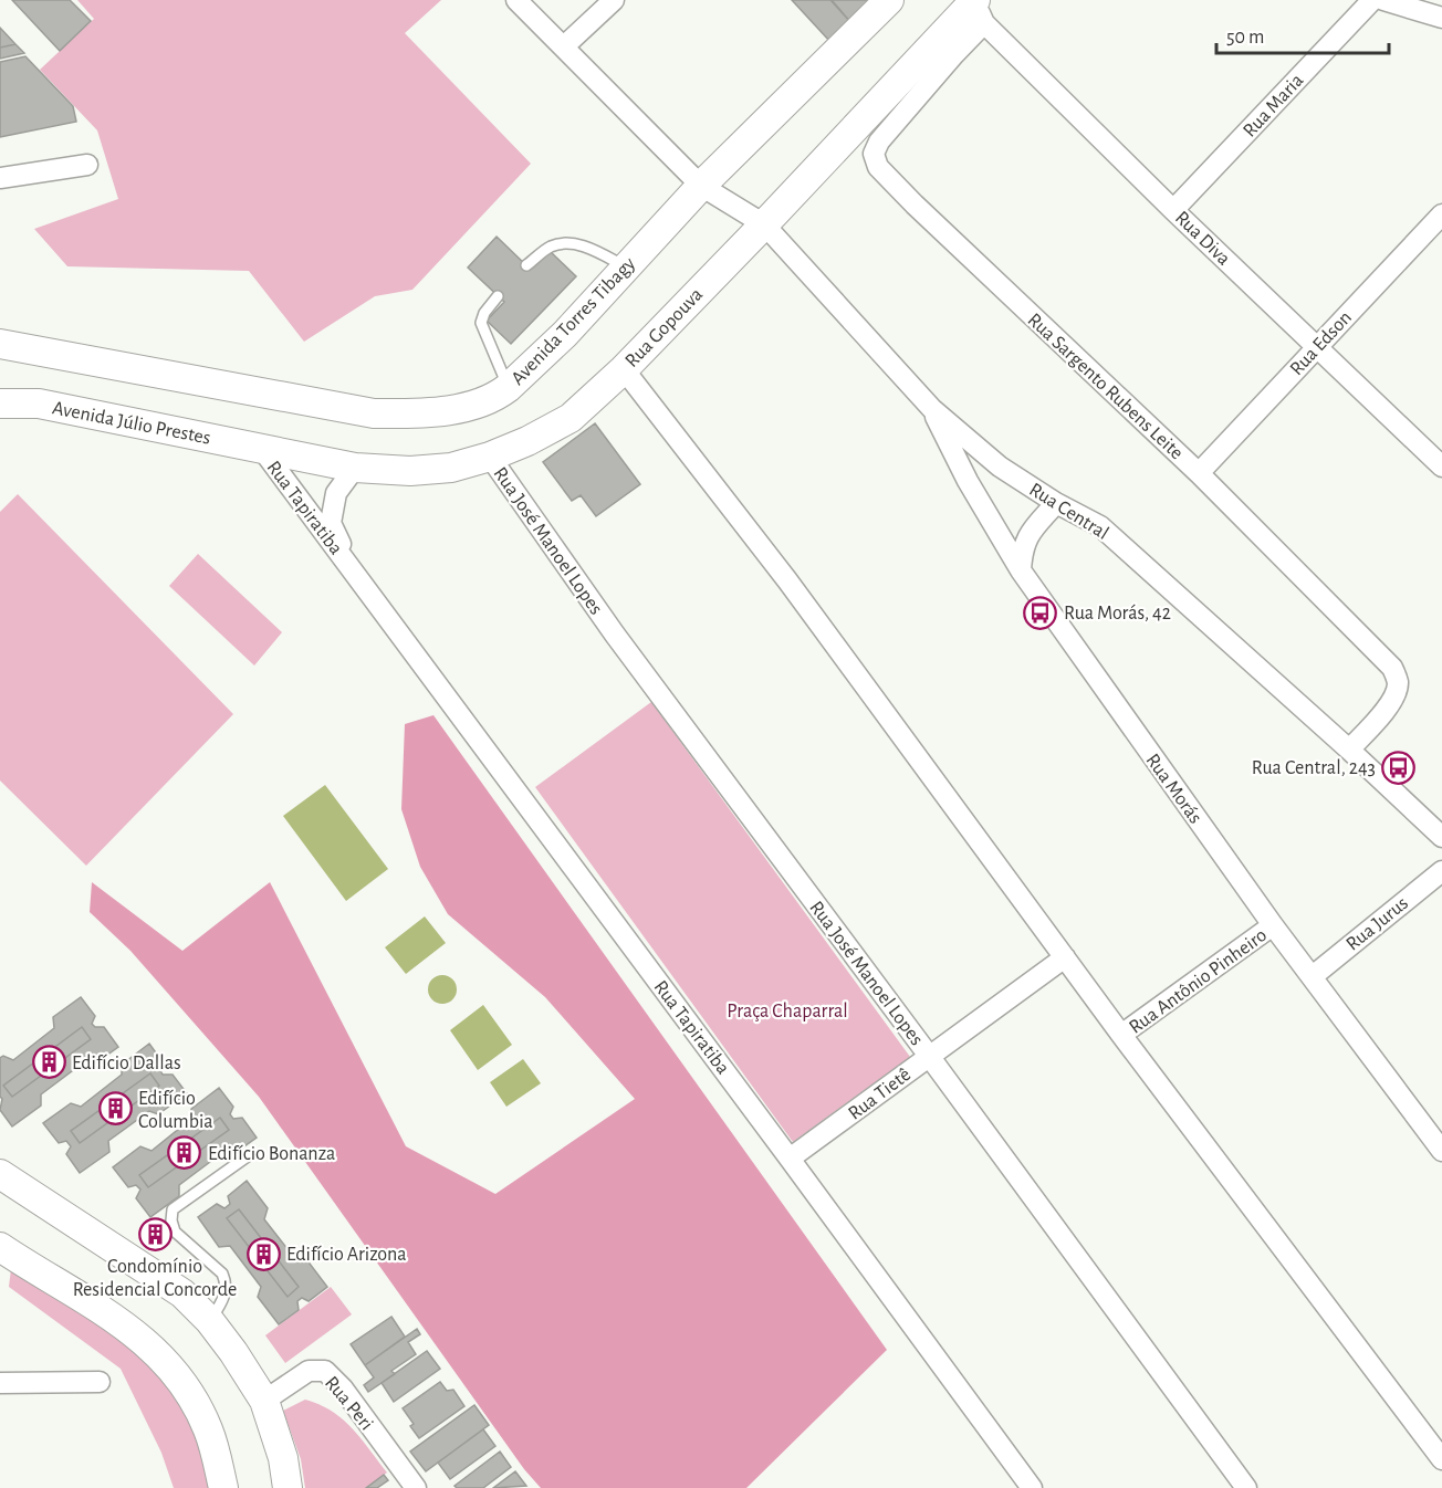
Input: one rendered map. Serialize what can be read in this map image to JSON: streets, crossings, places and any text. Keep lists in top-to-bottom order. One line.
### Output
{"streets":{"main road":["Avenida Torres Tibagy","Rua Gopouva","Avenida Júlio Prestes"],"street":["Rua Maria","Rua Diva","Rua Edson","Rua Sargento Rubens Leite","Rua Tapiratiba","Rua Central","Rua José Manoel Lopes","Rua Morás","Rua Jurus","Rua Antônio Pinheiro","Rua Tietê","Rua Peri"]},"crossings":[["Rua Maria","Rua Diva"],["Rua Diva","Rua Gopouva"],["Rua Diva","Rua Edson"],["Rua Diva","Rua Sargento Rubens Leite"],["Avenida Torres Tibagy","Rua Central"],["Rua Gopouva","Rua Sargento Rubens Leite"],["Rua Gopouva","Avenida Júlio Prestes"],["Rua Gopouva","Rua Tapiratiba"],["Rua Gopouva","Rua Central"],["Rua Gopouva","Rua José Manoel Lopes"],["Rua Edson","Rua Sargento Rubens Leite"],["Rua Sargento Rubens Leite","Rua Central"],["Avenida Júlio Prestes","Rua Tapiratiba"],["Rua Tapiratiba","Rua Tietê"],["Rua Central","Rua Morás"],["Rua José Manoel Lopes","Rua Tietê"],["Rua Morás","Rua Jurus"],["Rua Morás","Rua Antônio Pinheiro"]],"parks":["Praça Chaparral"],"places":{"bus stop":["Rua Morás, 42","Rua Central, 243"],"building":["Edifício Dallas","Edifício Columbia","Edifício Bonanza","Condomínio Residencial Concorde","Edifício Arizona"]},"scale_bar":"50 m"}
